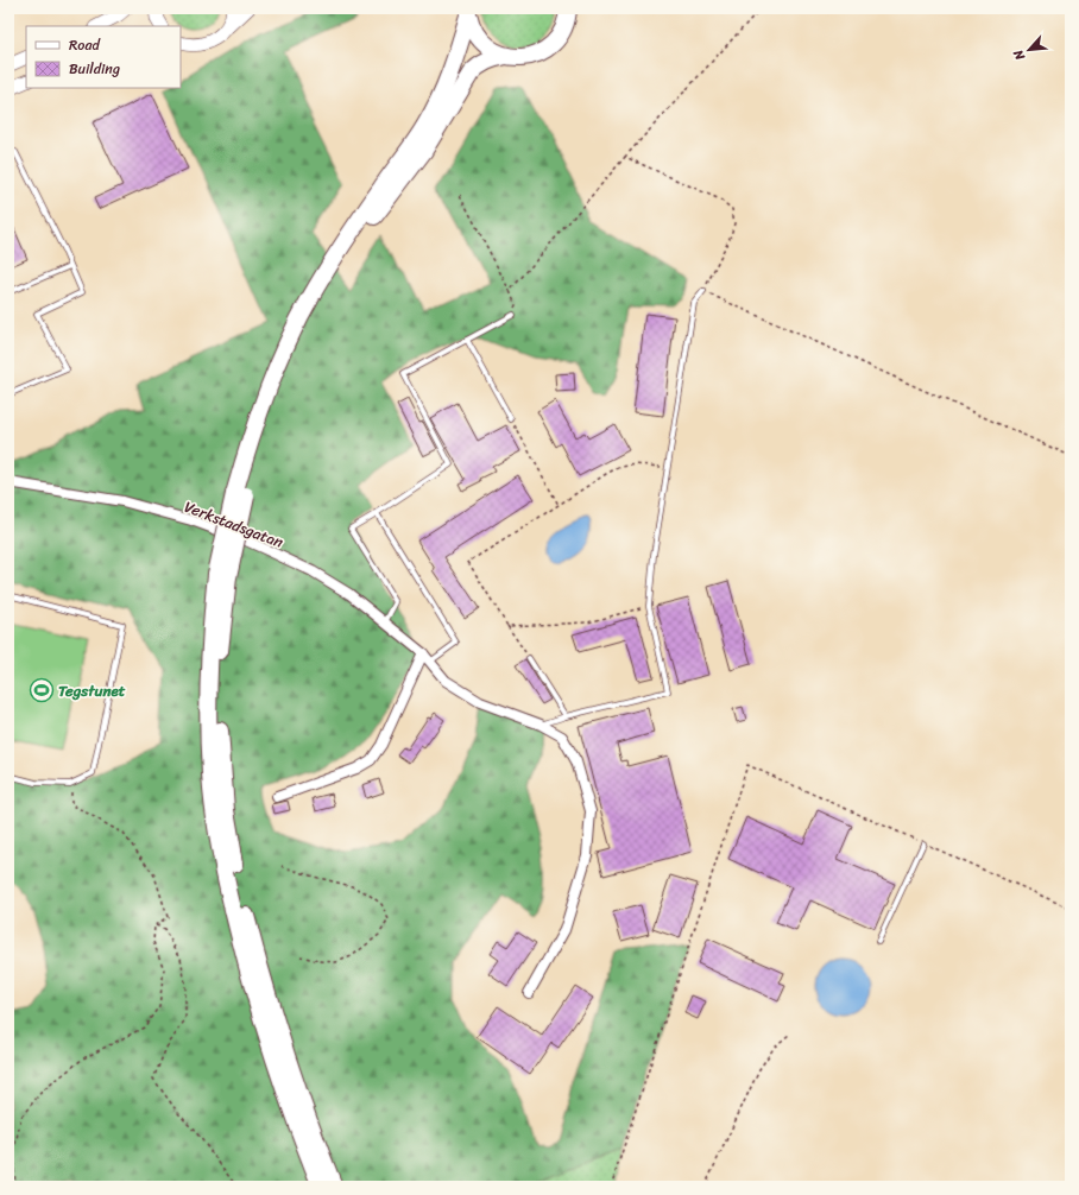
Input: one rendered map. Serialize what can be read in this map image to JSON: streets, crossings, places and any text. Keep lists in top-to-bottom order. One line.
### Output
{"streets":{"street":["Verkstadsgatan"]},"places":{"sports":["Tegstunet"]},"legend":["Road","Building"],"north":"bottom left"}
